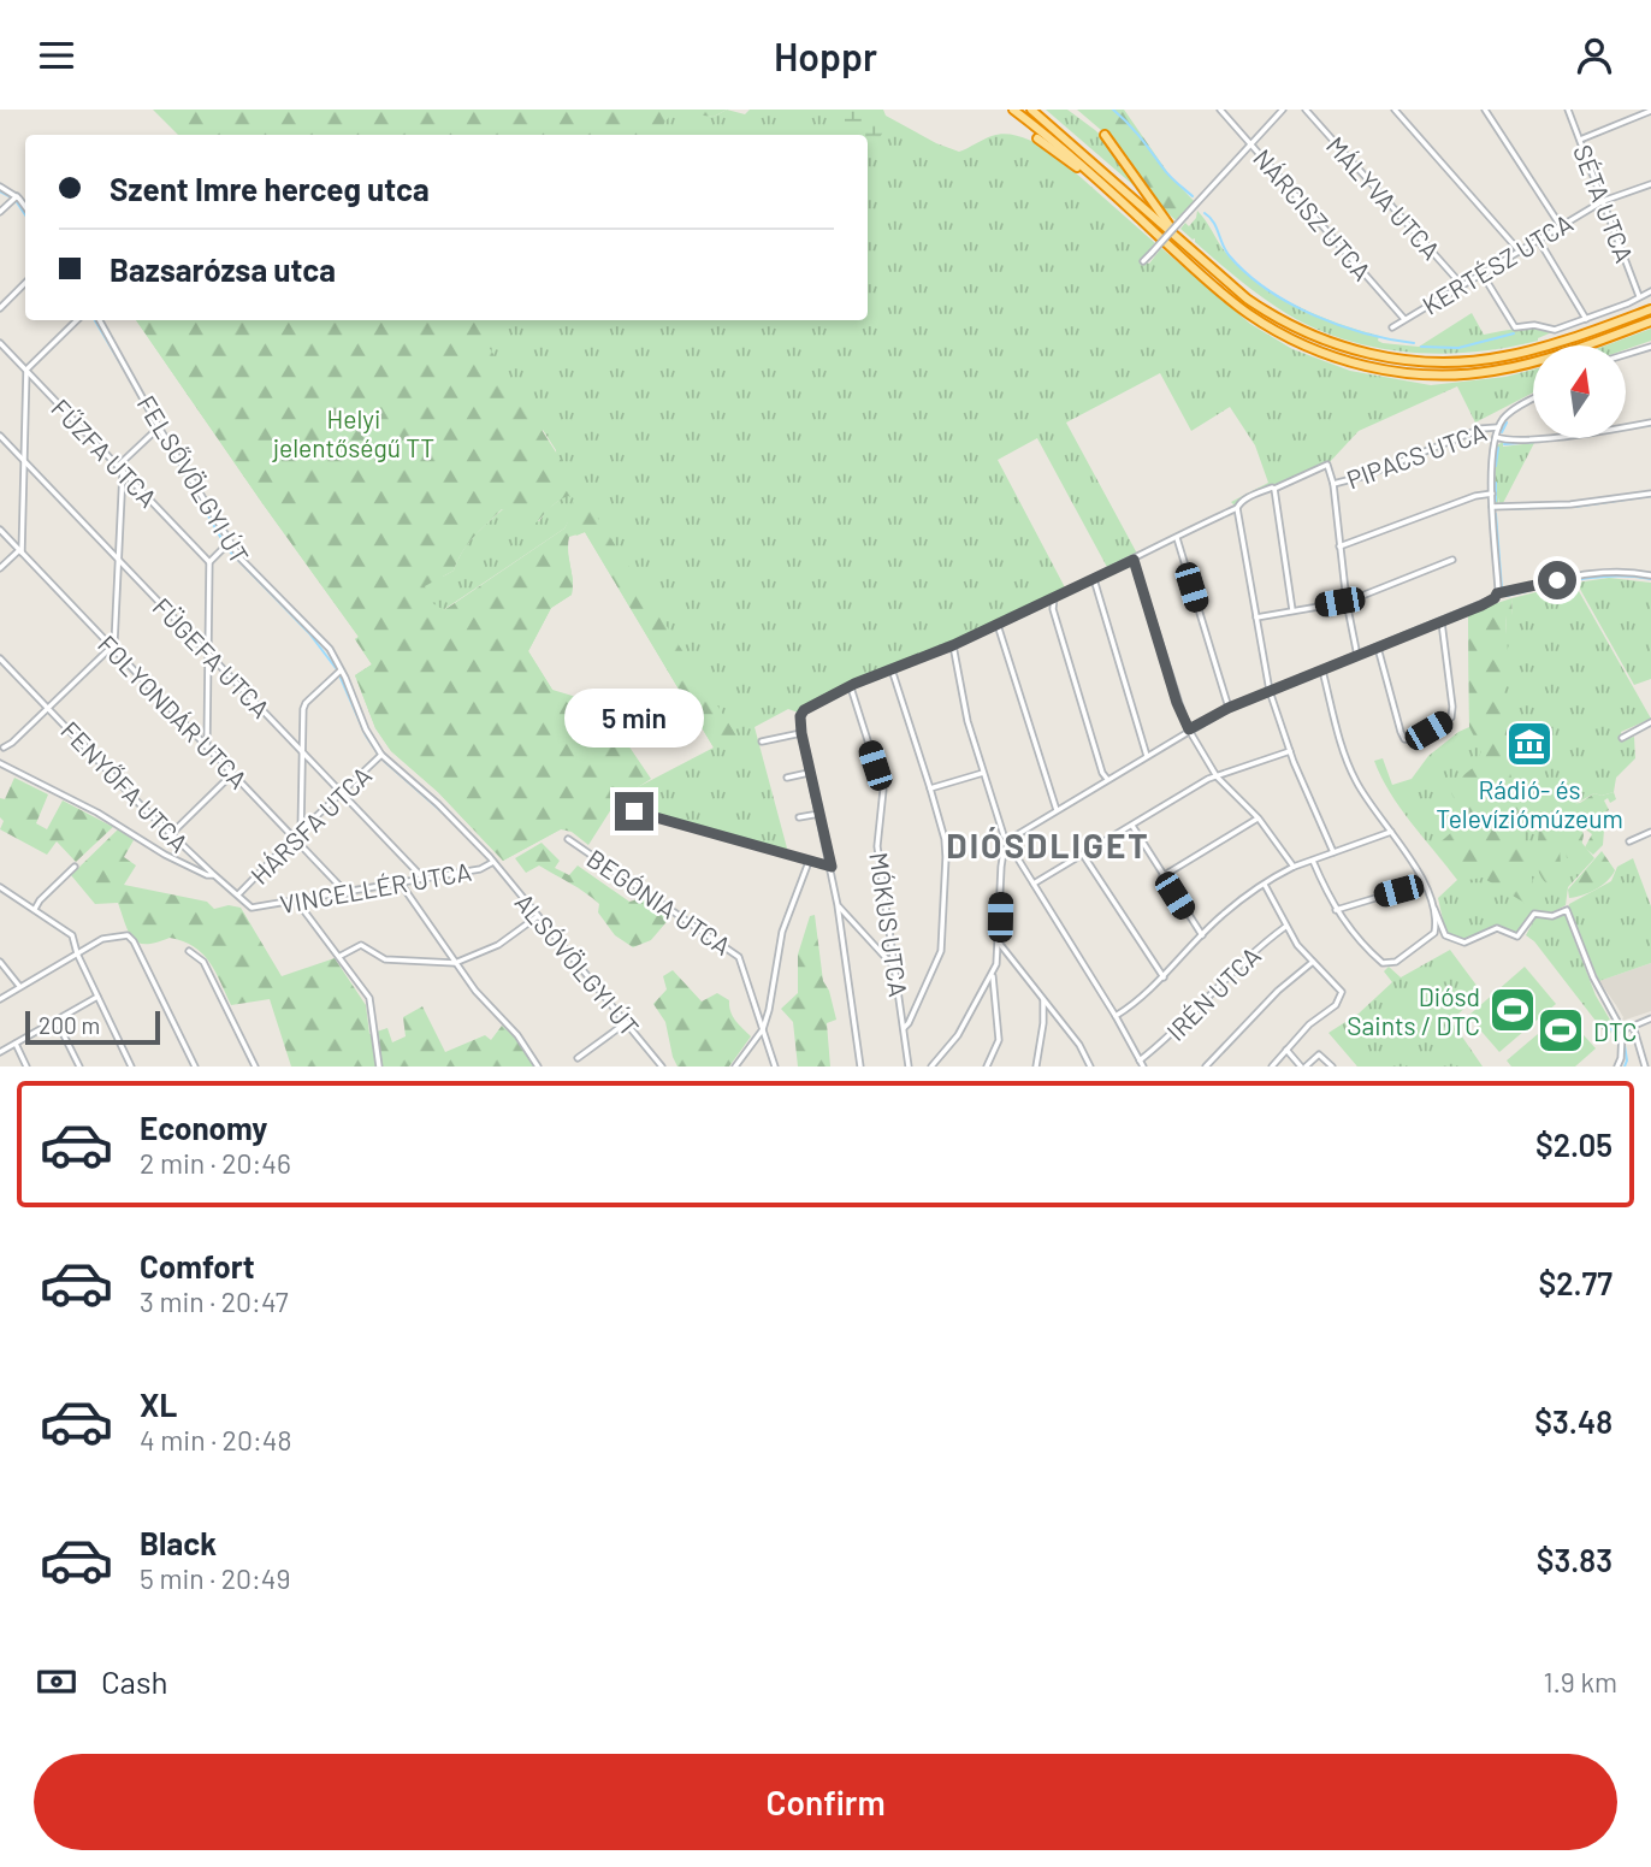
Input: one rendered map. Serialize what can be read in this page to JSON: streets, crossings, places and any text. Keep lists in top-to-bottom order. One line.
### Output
{"streets":{"street":["MÁLYVA UTCA","SÉTA UTCA","NÁRCISZ UTCA","KERTÉSZ UTCA","FŰZFA UTCA","PIPACS UTCA","FELSŐVÖLGYI ÚT","FÜGEFA UTCA","FOLYONDÁR UTCA","FENYŐFA UTCA","HÁRSFA UTCA","VINCELLÉR UTCA","BEGÓNIA UTCA","MÓKUS UTCA","ALSÓVÖLGYI ÚT","IRÉN UTCA"]},"crossings":[["MÁLYVA UTCA","KERTÉSZ UTCA"],["SÉTA UTCA","KERTÉSZ UTCA"],["NÁRCISZ UTCA","KERTÉSZ UTCA"],["FELSŐVÖLGYI ÚT","HÁRSFA UTCA"],["FELSŐVÖLGYI ÚT","VINCELLÉR UTCA"],["FELSŐVÖLGYI ÚT","ALSÓVÖLGYI ÚT"],["FÜGEFA UTCA","HÁRSFA UTCA"],["FÜGEFA UTCA","VINCELLÉR UTCA"],["FOLYONDÁR UTCA","HÁRSFA UTCA"],["FOLYONDÁR UTCA","VINCELLÉR UTCA"],["FENYŐFA UTCA","HÁRSFA UTCA"],["FENYŐFA UTCA","VINCELLÉR UTCA"],["VINCELLÉR UTCA","ALSÓVÖLGYI ÚT"]],"districts":["DIÓSDLIGET"],"parks":["Helyi jelentőségű TT"],"places":{"museum":["Rádió- és Televíziómúzeum"],"sports":["Diósd Saints / DTC","DTC"]},"scale_bar":"200 m","north":"top","page":{"header":"Hoppr","banner":["Szent Imre herceg utca","Bazsarózsa utca"],"bubble":"5 min","scale":"200 m","list":[{"name":"Economy","note":"2 min · 20:46","value":"$2.05"},{"name":"Comfort","note":"3 min · 20:47","value":"$2.77"},{"name":"XL","note":"4 min · 20:48","value":"$3.48"},{"name":"Black","note":"5 min · 20:49","value":"$3.83"}],"pay":["Cash","1.9 km"],"buttons":"Confirm"}}
